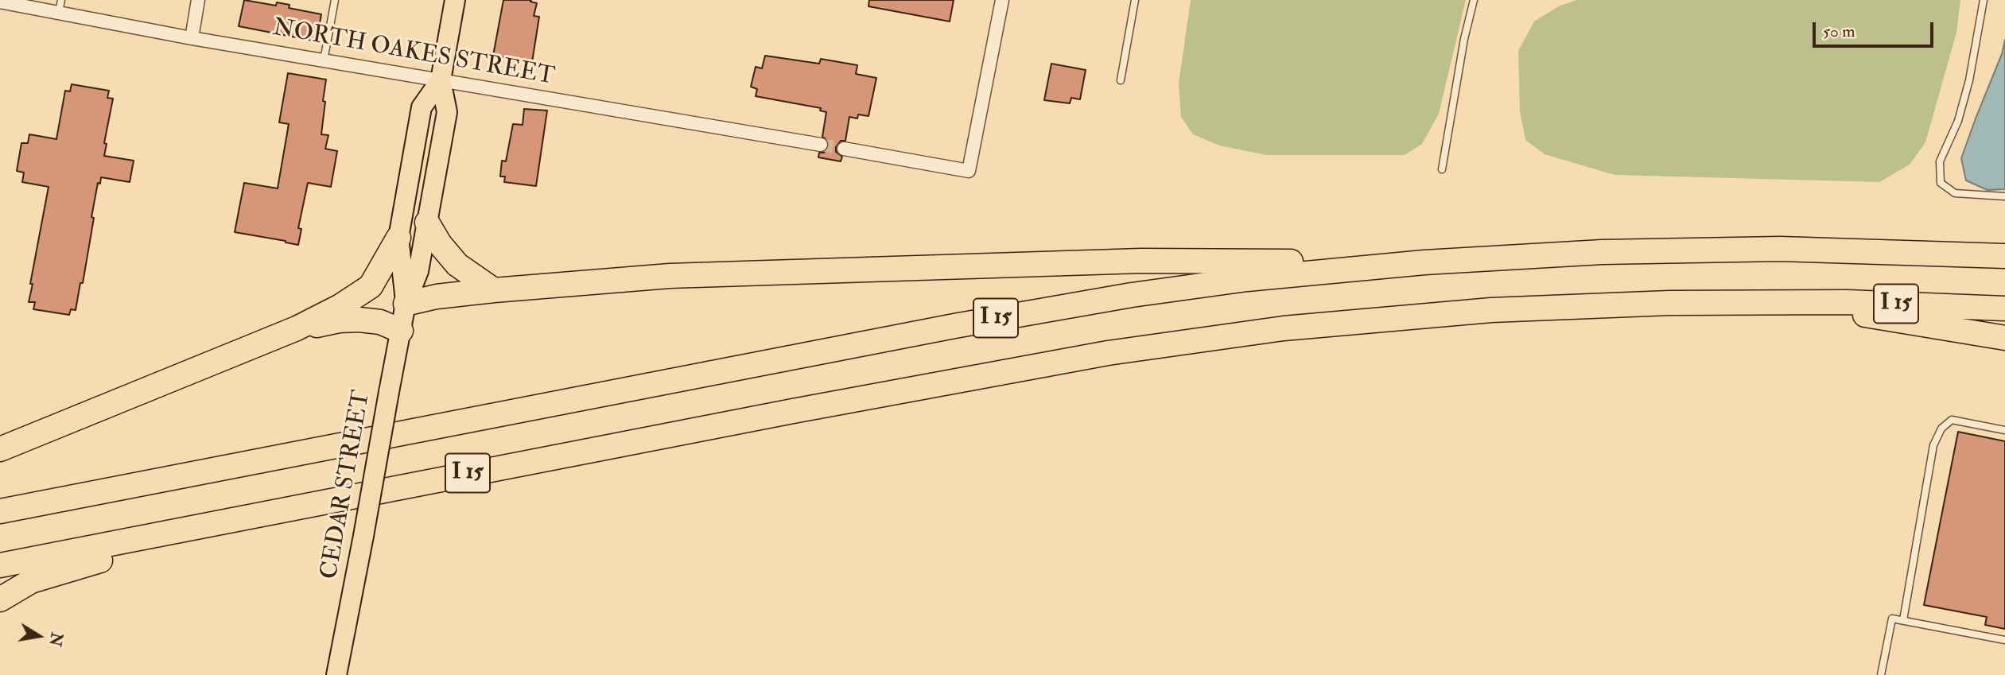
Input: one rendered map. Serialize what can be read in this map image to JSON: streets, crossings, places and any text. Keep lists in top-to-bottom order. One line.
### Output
{"streets":{"highway":["I 15"],"main road":["CEDAR STREET"],"street":["NORTH OAKES STREET"]},"crossings":[["NORTH OAKES STREET","CEDAR STREET"]],"scale_bar":"50 m","north":"right"}
